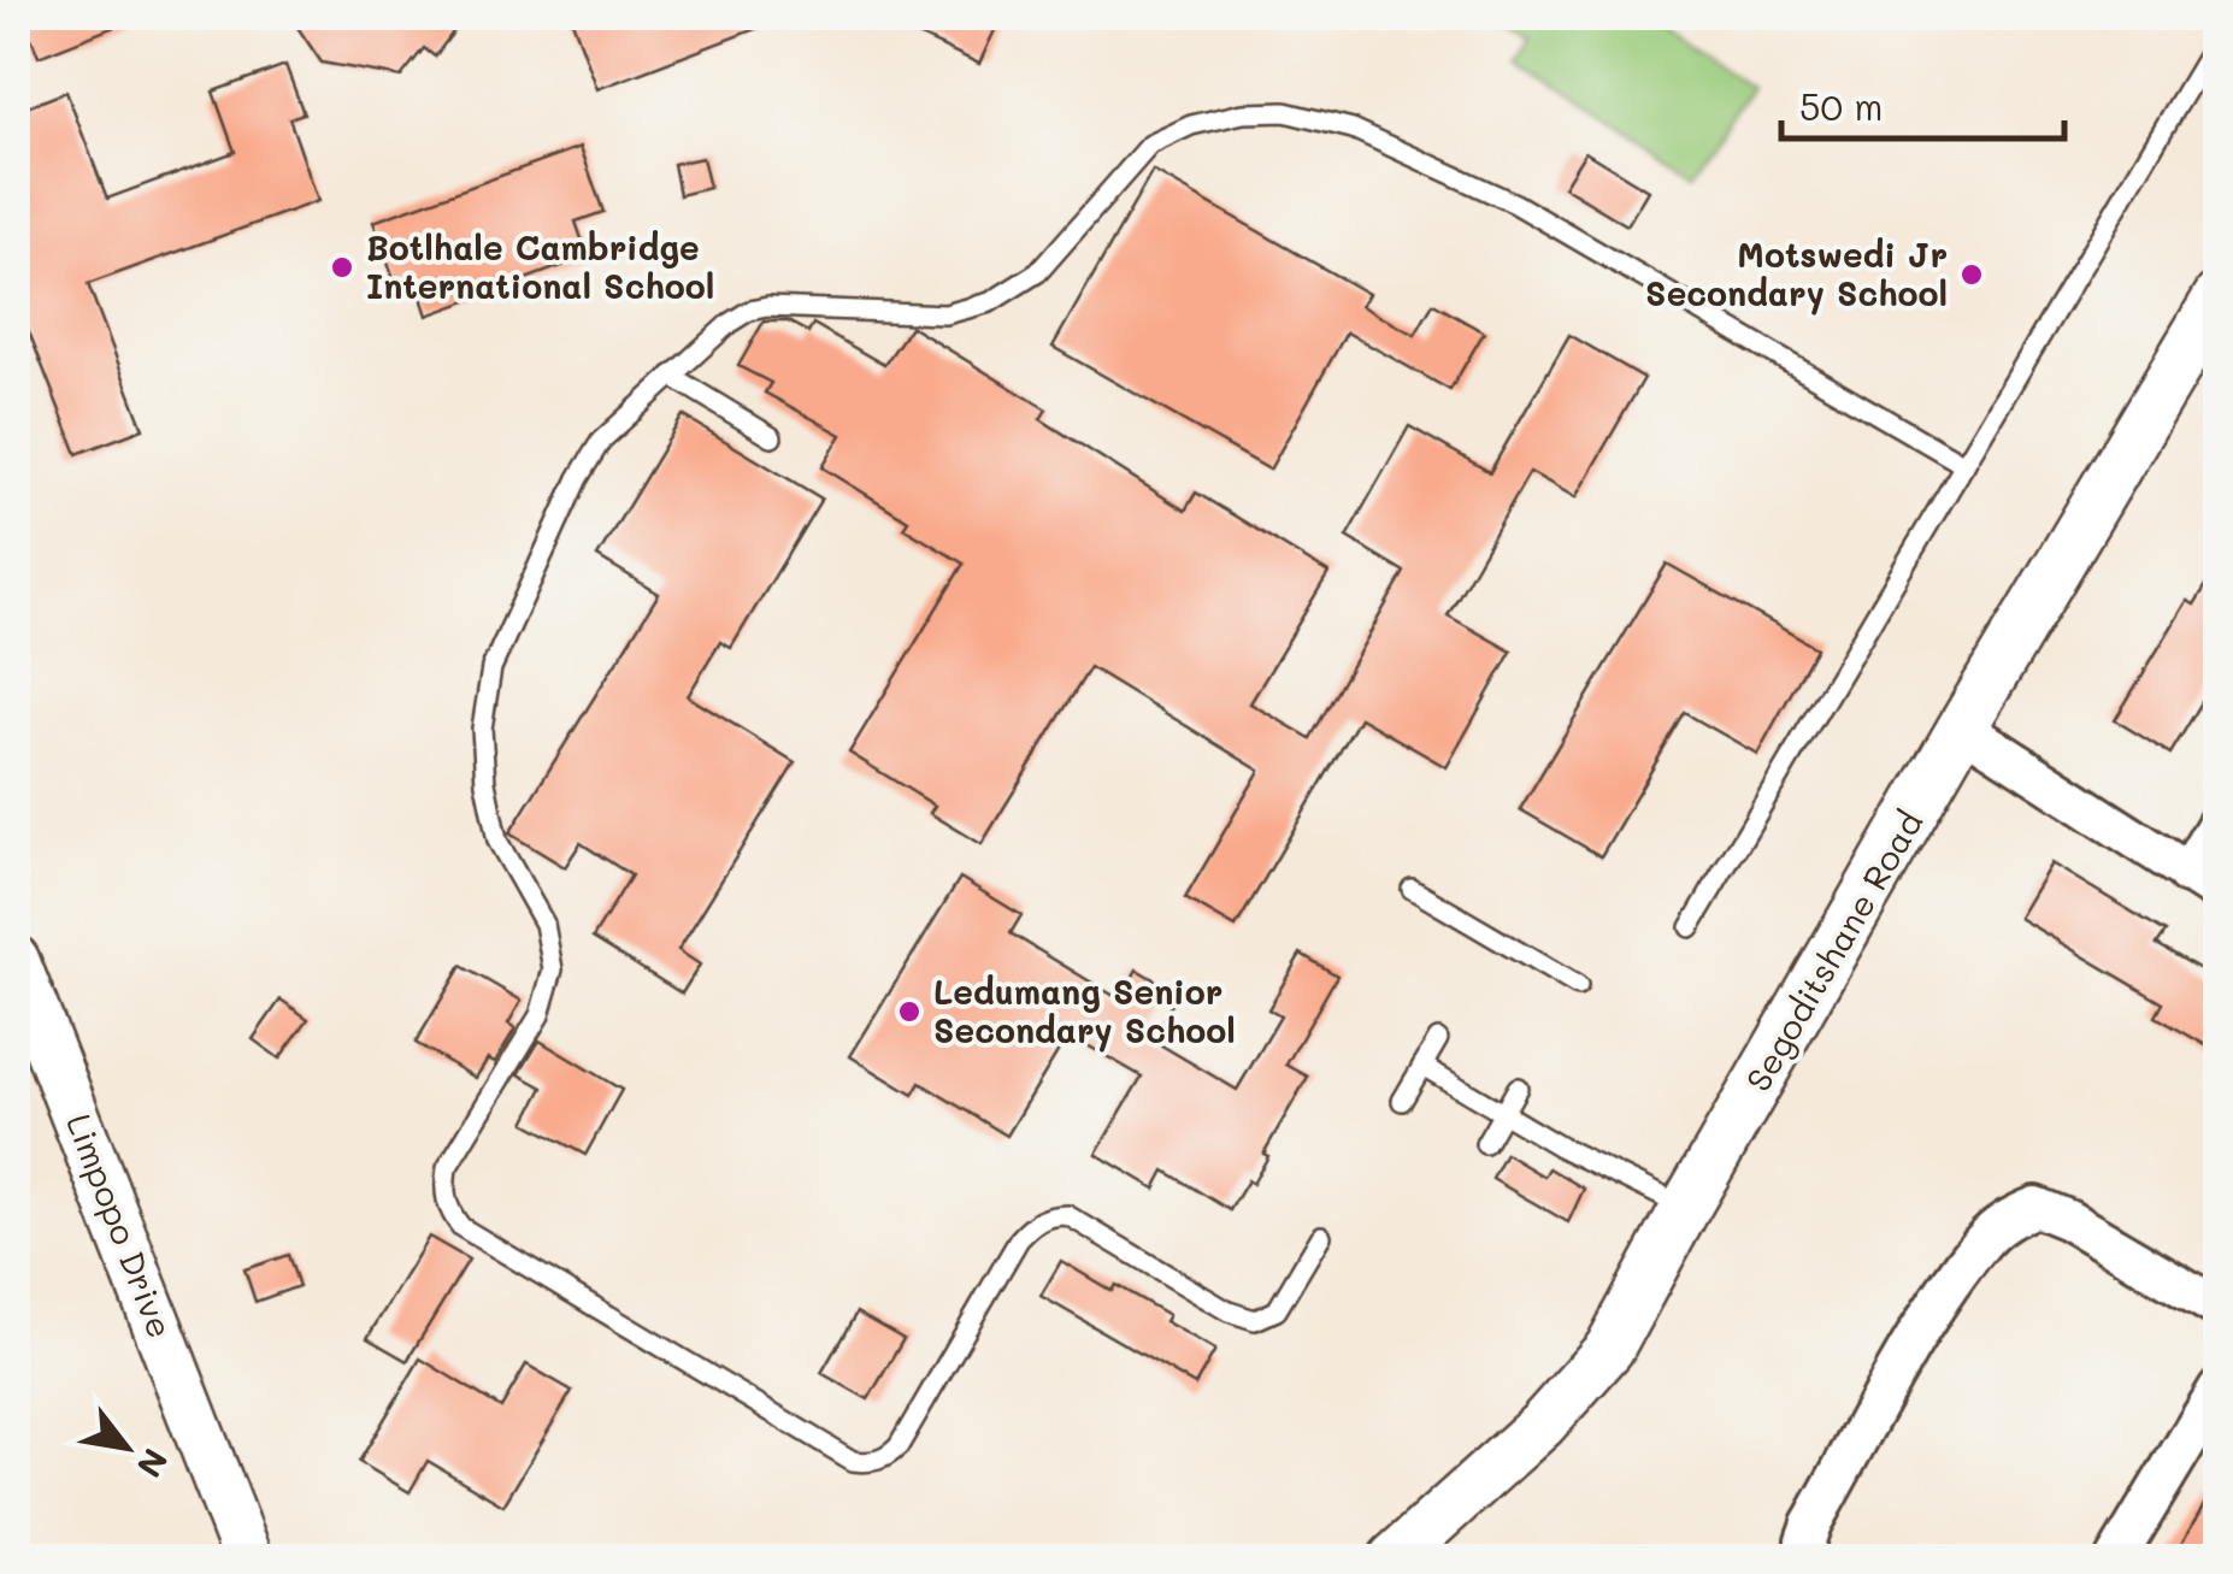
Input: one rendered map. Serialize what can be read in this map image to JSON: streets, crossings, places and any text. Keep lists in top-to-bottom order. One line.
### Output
{"streets":{"street":["Segoditshane Road","Limpopo Drive"]},"places":["Botlhale Cambridge International School","Motswedi Jr Secondary School","Ledumang Senior Secondary School"],"scale_bar":"50 m","north":"bottom right"}
